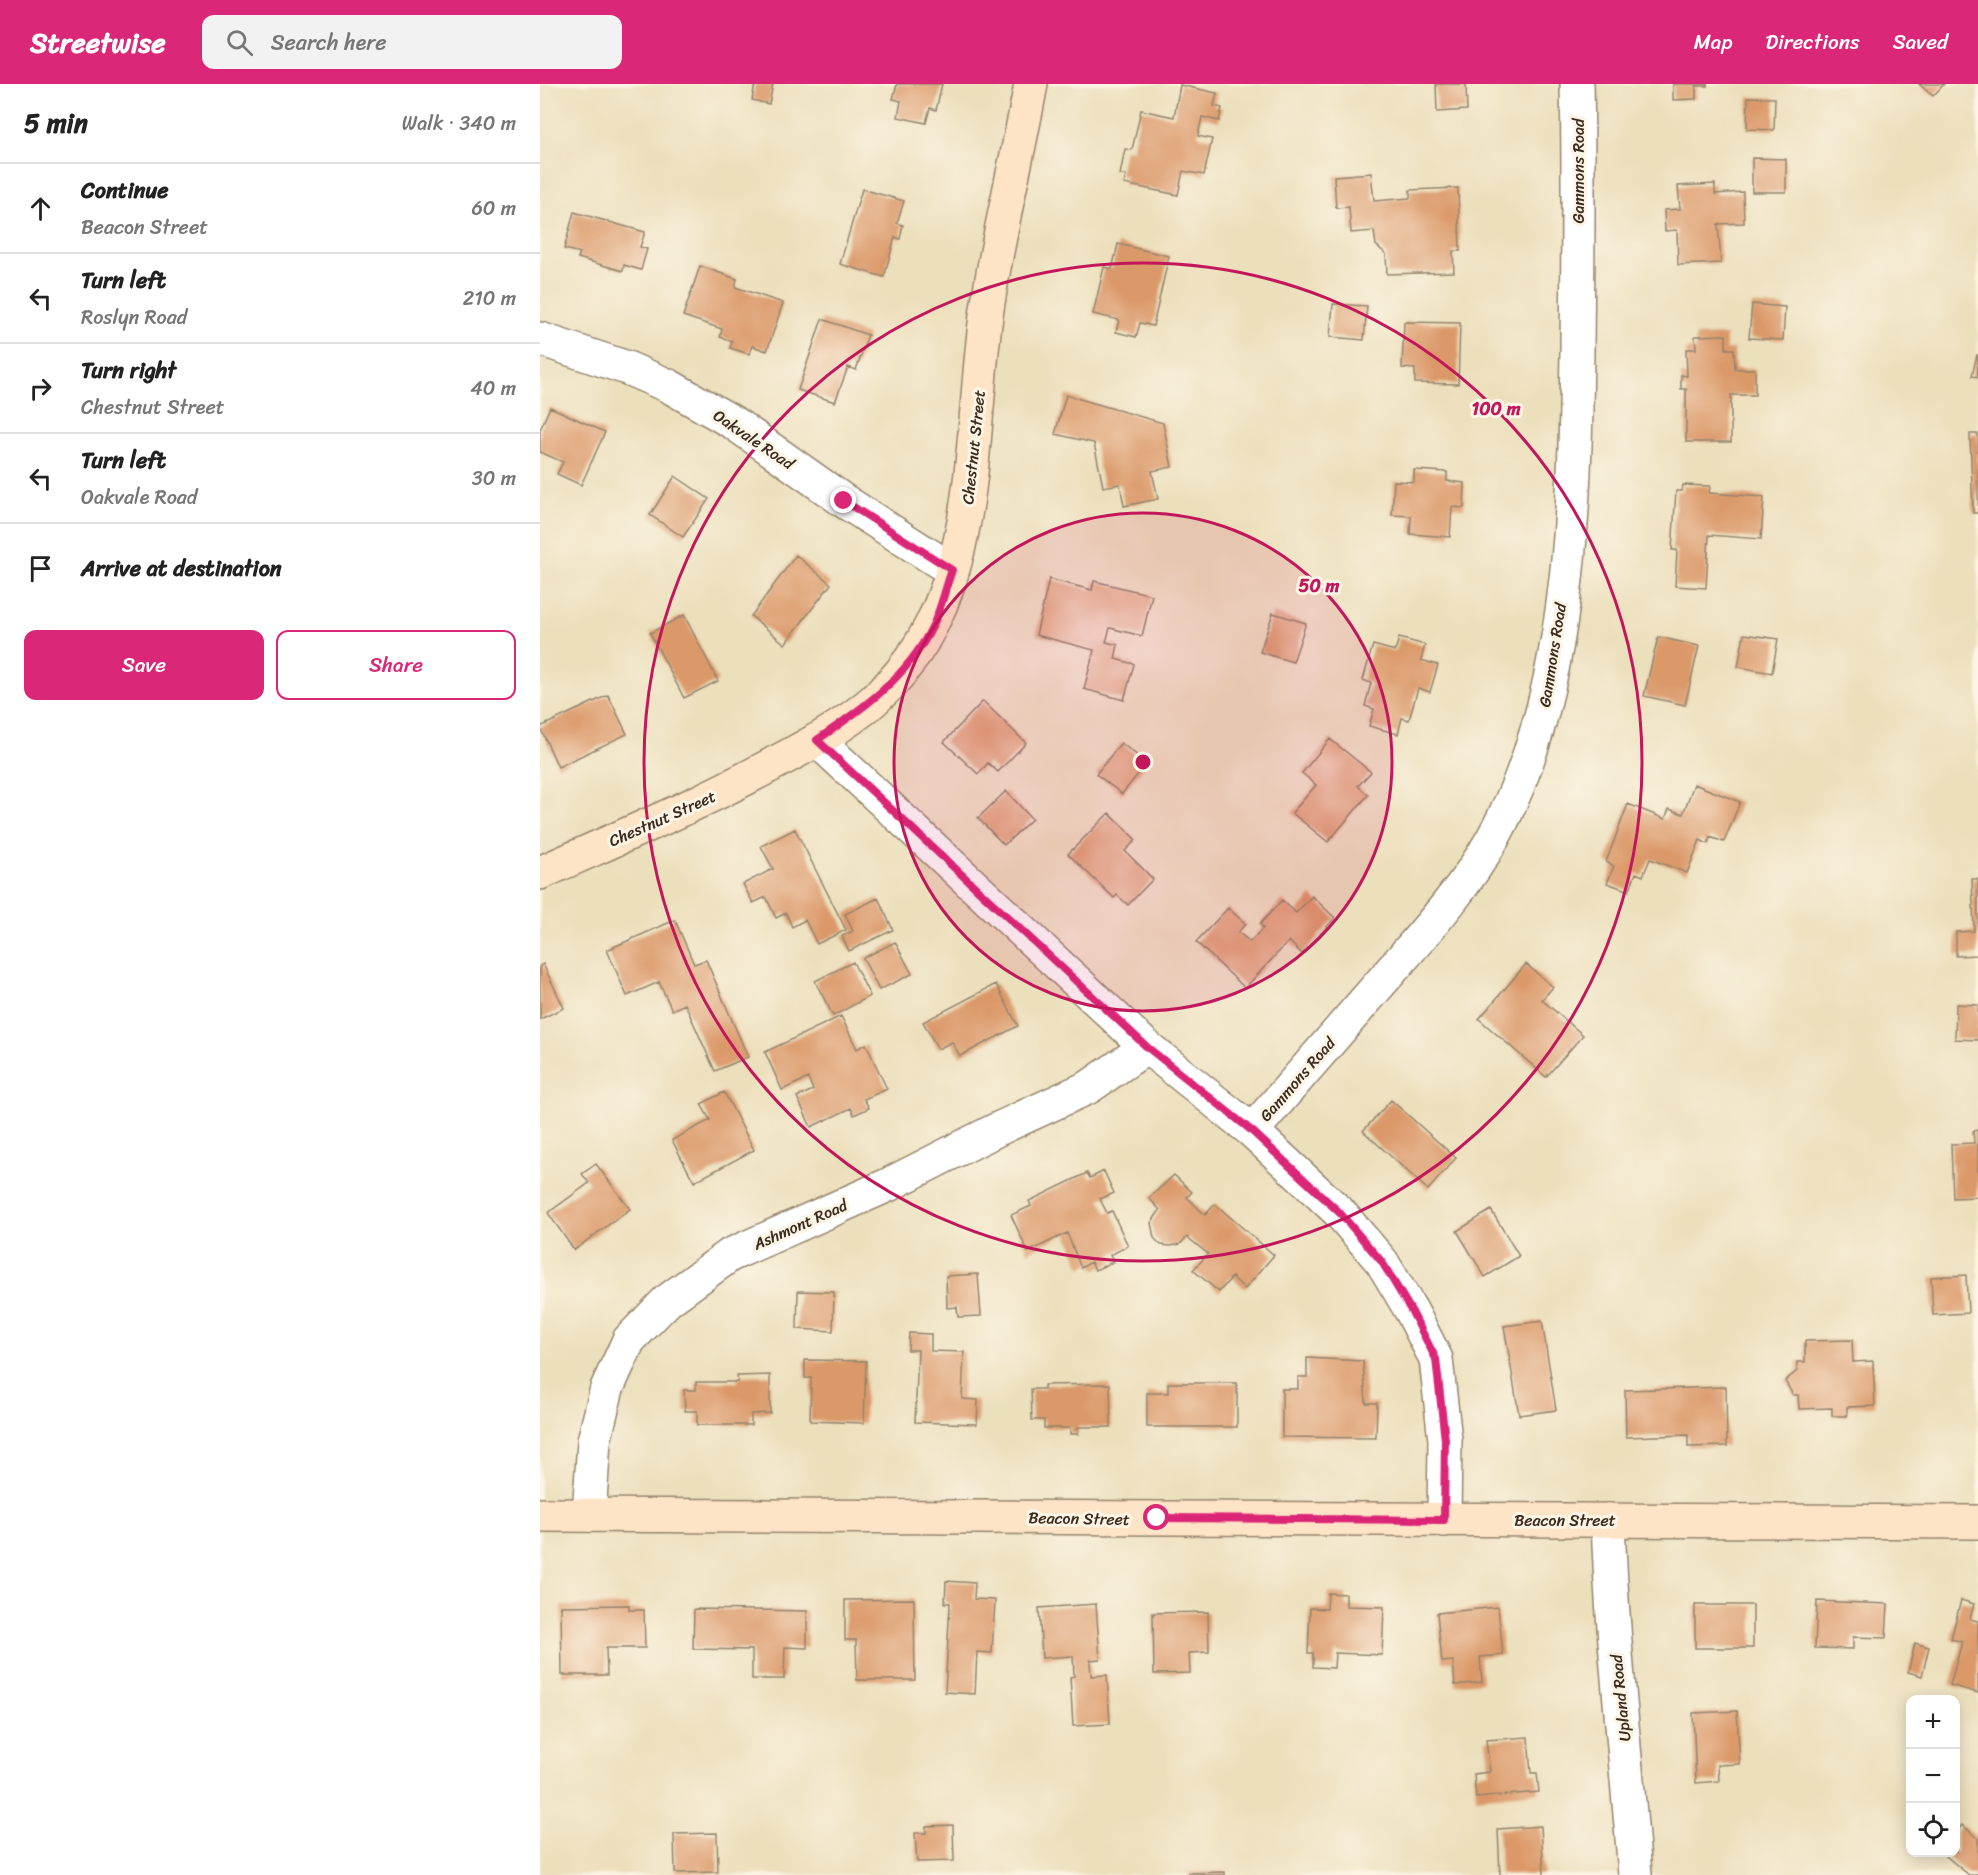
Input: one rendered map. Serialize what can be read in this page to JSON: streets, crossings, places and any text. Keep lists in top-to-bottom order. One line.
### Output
{"streets":{"main road":["Chestnut Street","Beacon Street"],"street":["Gammons Road","Oakvale Road","Ashmont Road","Upland Road"]},"crossings":[["Oakvale Road","Chestnut Street"],["Ashmont Road","Beacon Street"],["Beacon Street","Upland Road"]],"page":{"header":"Streetwise","search":"Search here","nav":["Map","Directions","Saved"],"heading":["5 min","Walk · 340 m"],"list":[["Continue","Beacon Street","60 m"],["Turn left","Roslyn Road","210 m"],["Turn right","Chestnut Street","40 m"],["Turn left","Oakvale Road","30 m"],"Arrive at destination"],"buttons":["Save","Share"],"map_buttons":["+","−"]},"rings":["100 m","50 m"]}
